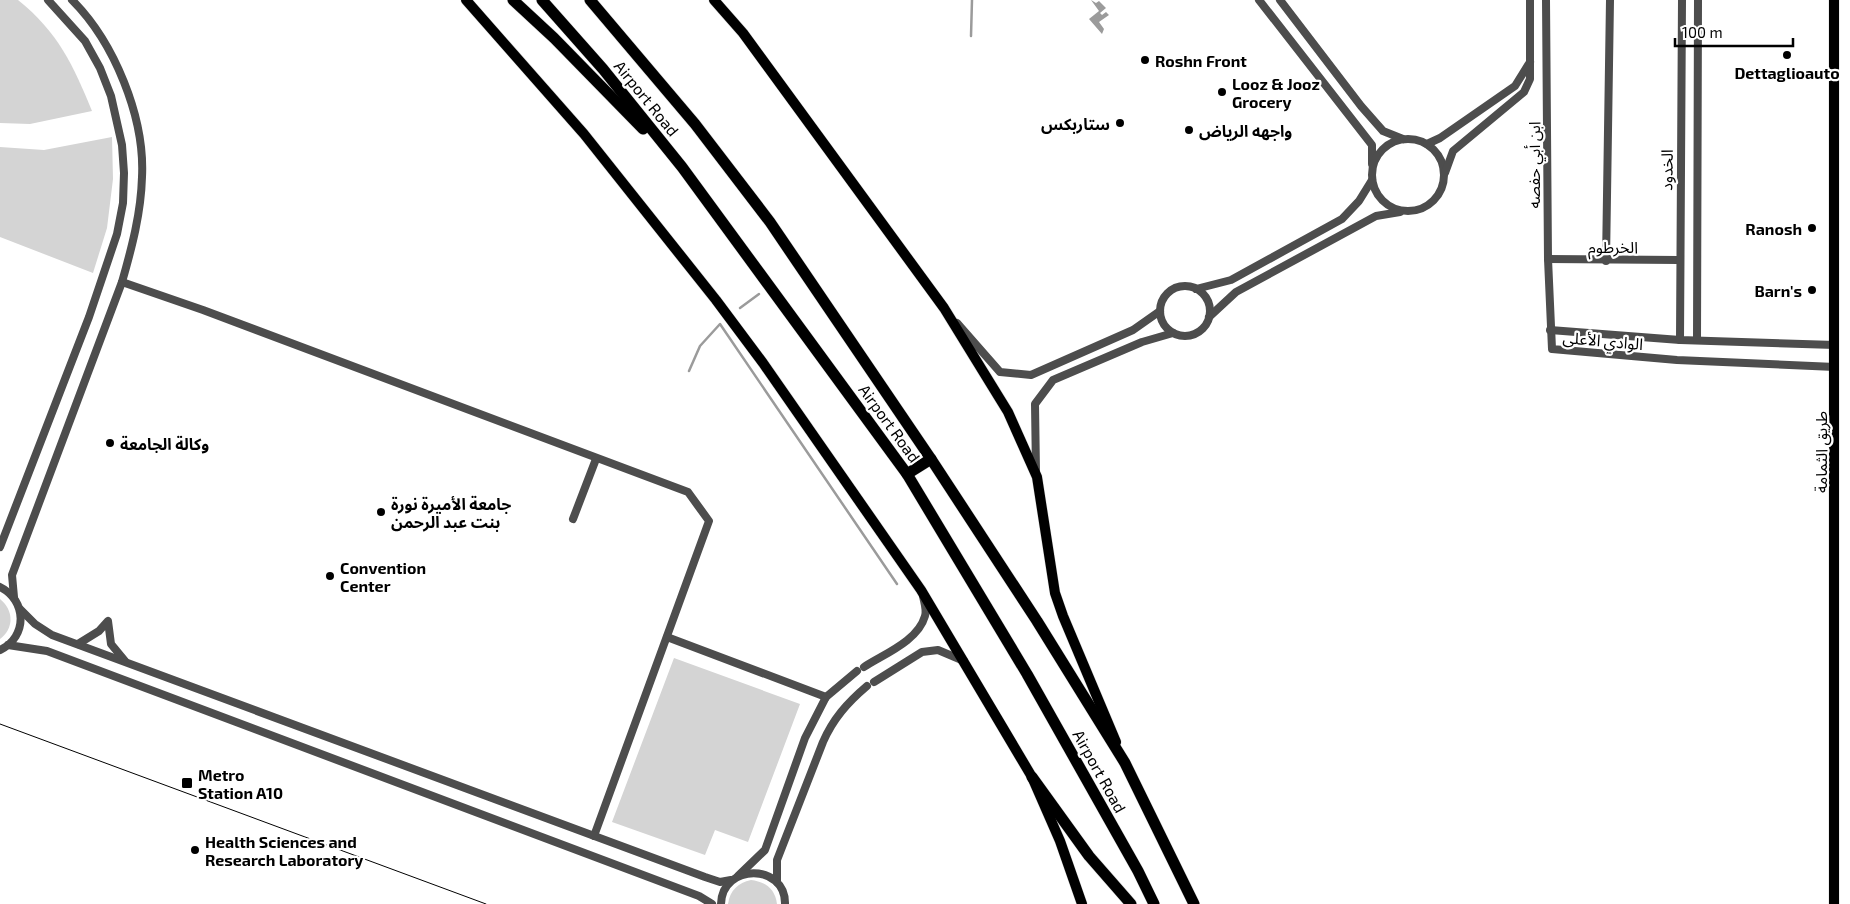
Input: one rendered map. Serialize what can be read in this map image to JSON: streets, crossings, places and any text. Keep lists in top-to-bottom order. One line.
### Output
{"streets":{"highway":["Airport Road"],"main road":["طريق الثمامة"],"street":["ابن أبي حفصه","الخدود","الخرطوم","الوادي الأعلى"]},"crossings":[["ابن أبي حفصه","الخرطوم"],["ابن أبي حفصه","الوادي الأعلى"],["الخدود","الخرطوم"],["الخدود","الوادي الأعلى"],["الوادي الأعلى","طريق الثمامة"]],"places":{"other":["Dettaglioauto","Roshn Front","Looz & Jooz Grocery","ستاربكس","واجهه الرياض","Ranosh","Barn's","وكالة الجامعة","جامعة الأميرة نورة بنت عبد الرحمن","Convention Center","Health Sciences and Research Laboratory"],"transit":["Metro Station A10"]},"scale_bar":"100 m"}
